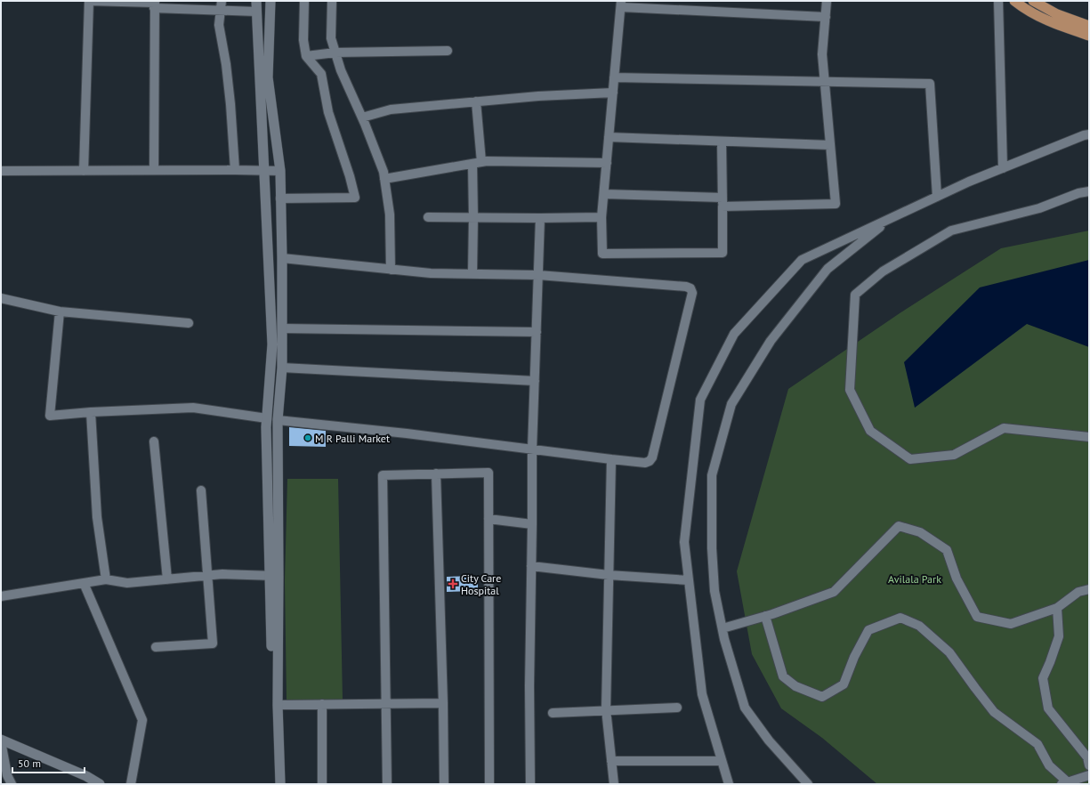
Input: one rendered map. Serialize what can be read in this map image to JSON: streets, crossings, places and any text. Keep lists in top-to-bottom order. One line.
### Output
{"parks":["Avilala Park"],"places":{"other":["M R Palli Market"],"health":["City Care Hospital"]},"scale_bar":"50 m"}
